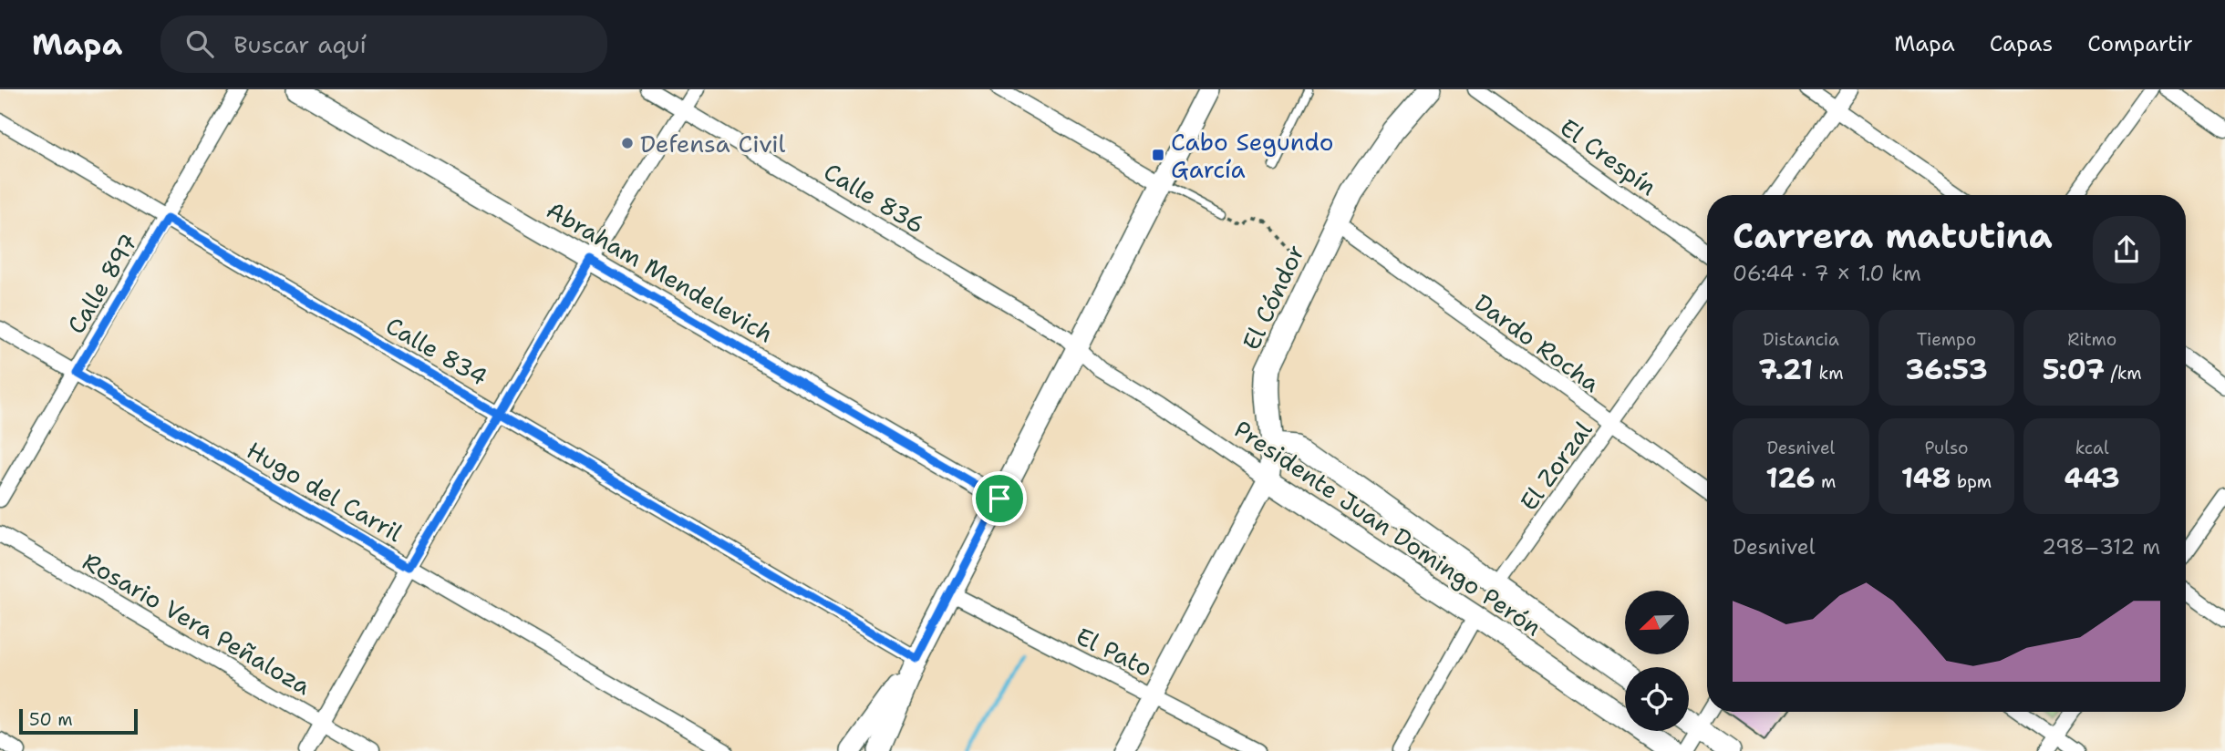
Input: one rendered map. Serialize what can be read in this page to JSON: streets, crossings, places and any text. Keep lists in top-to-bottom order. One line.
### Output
{"streets":{"main road":["El Cóndor","Presidente Juan Domingo Perón"],"street":["El Crespín","Calle 836","Abraham Mendelevich","Calle 897","Dardo Rocha","Calle 834","El Zorzal","Hugo del Carril","Rosario Vera Peñaloza","El Pato"]},"crossings":[["Calle 836","Presidente Juan Domingo Perón"],["Calle 897","Calle 834"],["Calle 897","Hugo del Carril"],["El Cóndor","Dardo Rocha"],["El Cóndor","Presidente Juan Domingo Perón"],["El Cóndor","El Pato"],["Dardo Rocha","El Zorzal"],["El Zorzal","Presidente Juan Domingo Perón"]],"places":{"other":["Defensa Civil"],"transit":["Cabo Segundo García"]},"scale_bar":"50 m","north":"bottom left","page":{"header":"Mapa","search":"Buscar aquí","nav":["Mapa","Capas","Compartir"],"heading":["Carrera matutina","06:44 · 7 × 1.0 km"],"stats":[["Distancia","7.21 km"],["Tiempo","36:53"],["Ritmo","5:07 /km"],["Desnivel","126 m"],["Pulso","148 bpm"],["kcal","443"]],"chart":["Desnivel","298–312 m"],"scale":"50 m"}}
